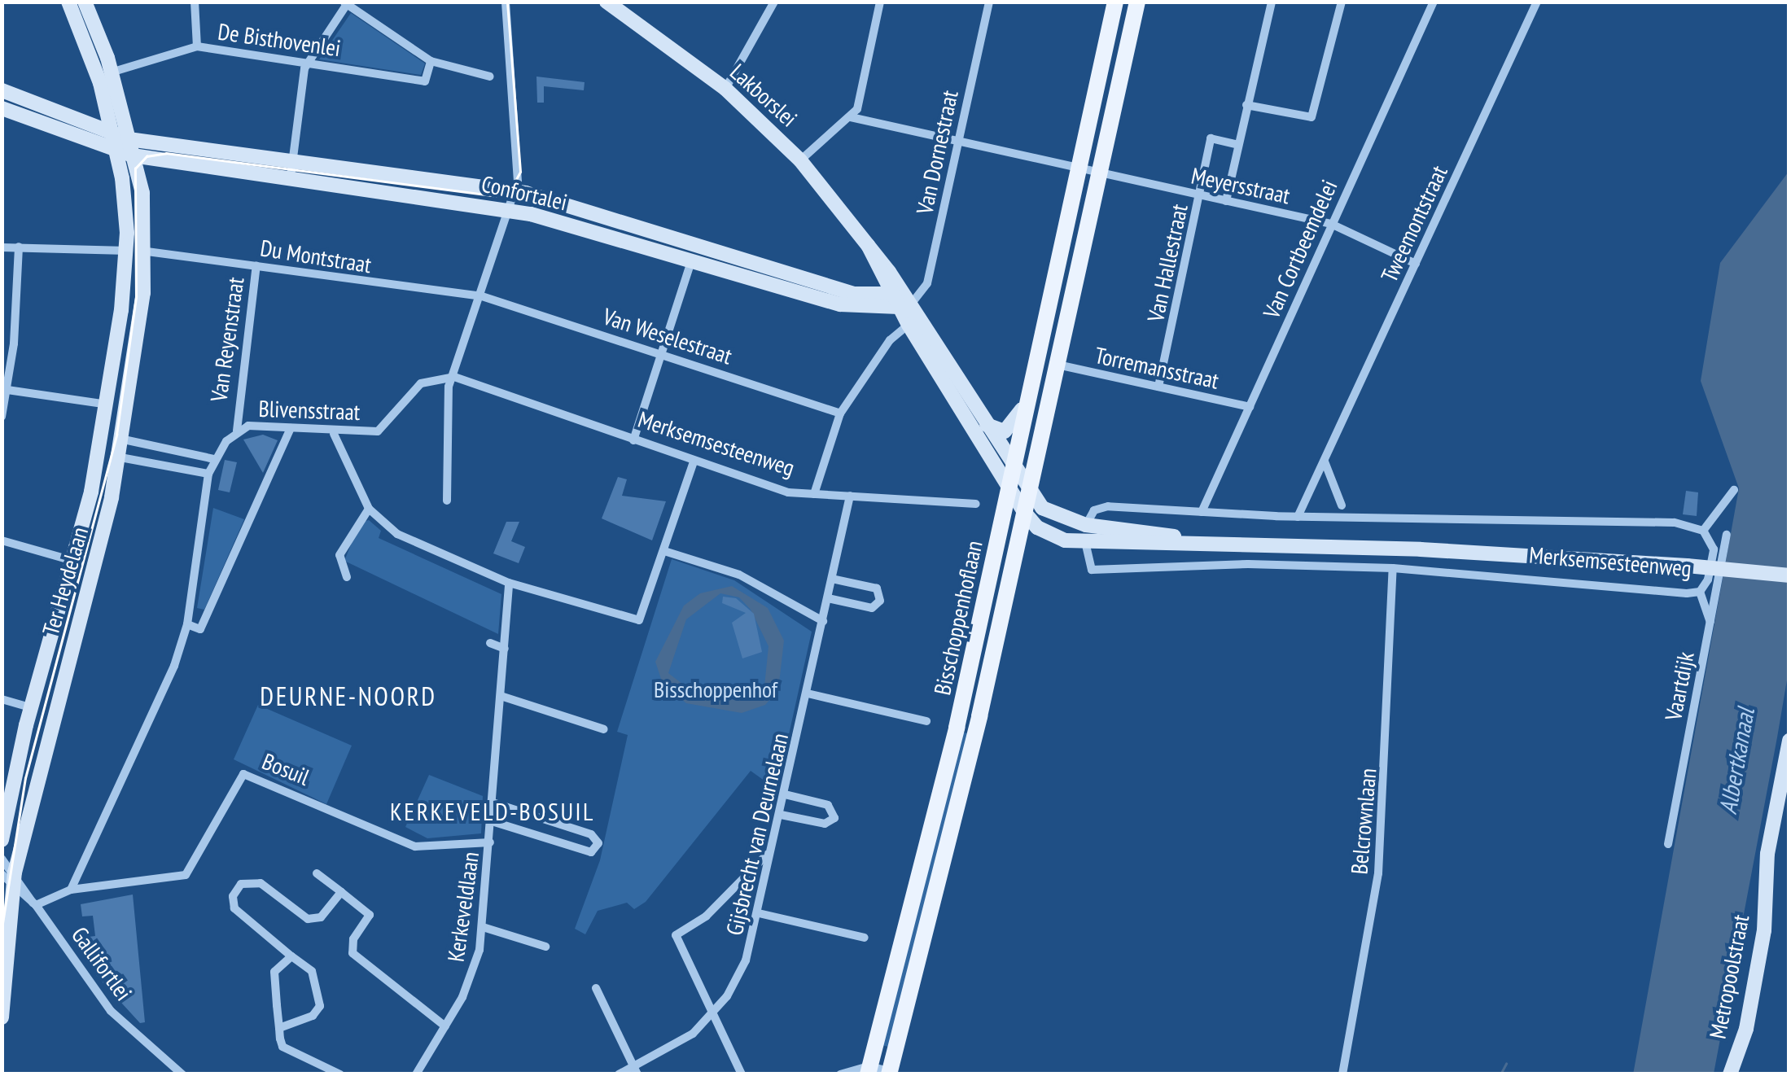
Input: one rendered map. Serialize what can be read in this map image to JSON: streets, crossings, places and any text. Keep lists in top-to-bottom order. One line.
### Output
{"streets":{"main road":["Bisschoppenhoflaan"],"street":["De Bisthovenlei","Lakborslei","Van Dornestraat","Meyersstraat","Confortalei","Tweemontstraat","Van Cortbeemdelei","Du Montstraat","Van Hallestraat","Van Weselestraat","Van Reyenstraat","Torremansstraat","Blivensstraat","Merksemsesteenweg","Ter Heydelaan","Vaartdijk","Bosuil","Belcrownlaan","Gijsbrecht van Deurnelaan","Kerkeveldlaan","Gallifortlei","Metropoolstraat"]},"crossings":[["De Bisthovenlei","Ter Heydelaan"],["Lakborslei","Van Dornestraat"],["Lakborslei","Confortalei"],["Lakborslei","Merksemsesteenweg"],["Lakborslei","Bisschoppenhoflaan"],["Van Dornestraat","Confortalei"],["Meyersstraat","Tweemontstraat"],["Meyersstraat","Van Cortbeemdelei"],["Meyersstraat","Van Hallestraat"],["Meyersstraat","Bisschoppenhoflaan"],["Confortalei","Ter Heydelaan"],["Tweemontstraat","Merksemsesteenweg"],["Van Cortbeemdelei","Torremansstraat"],["Van Cortbeemdelei","Merksemsesteenweg"],["Du Montstraat","Van Weselestraat"],["Du Montstraat","Van Reyenstraat"],["Du Montstraat","Ter Heydelaan"],["Van Hallestraat","Torremansstraat"],["Van Reyenstraat","Blivensstraat"],["Torremansstraat","Bisschoppenhoflaan"],["Blivensstraat","Merksemsesteenweg"],["Merksemsesteenweg","Bisschoppenhoflaan"],["Merksemsesteenweg","Belcrownlaan"],["Merksemsesteenweg","Gijsbrecht van Deurnelaan"],["Ter Heydelaan","Gallifortlei"],["Bosuil","Kerkeveldlaan"],["Bosuil","Gallifortlei"]],"districts":["DEURNE-NOORD","KERKEVELD-BOSUIL"],"water":["Albertkanaal"],"parks":["Bisschoppenhof"]}
